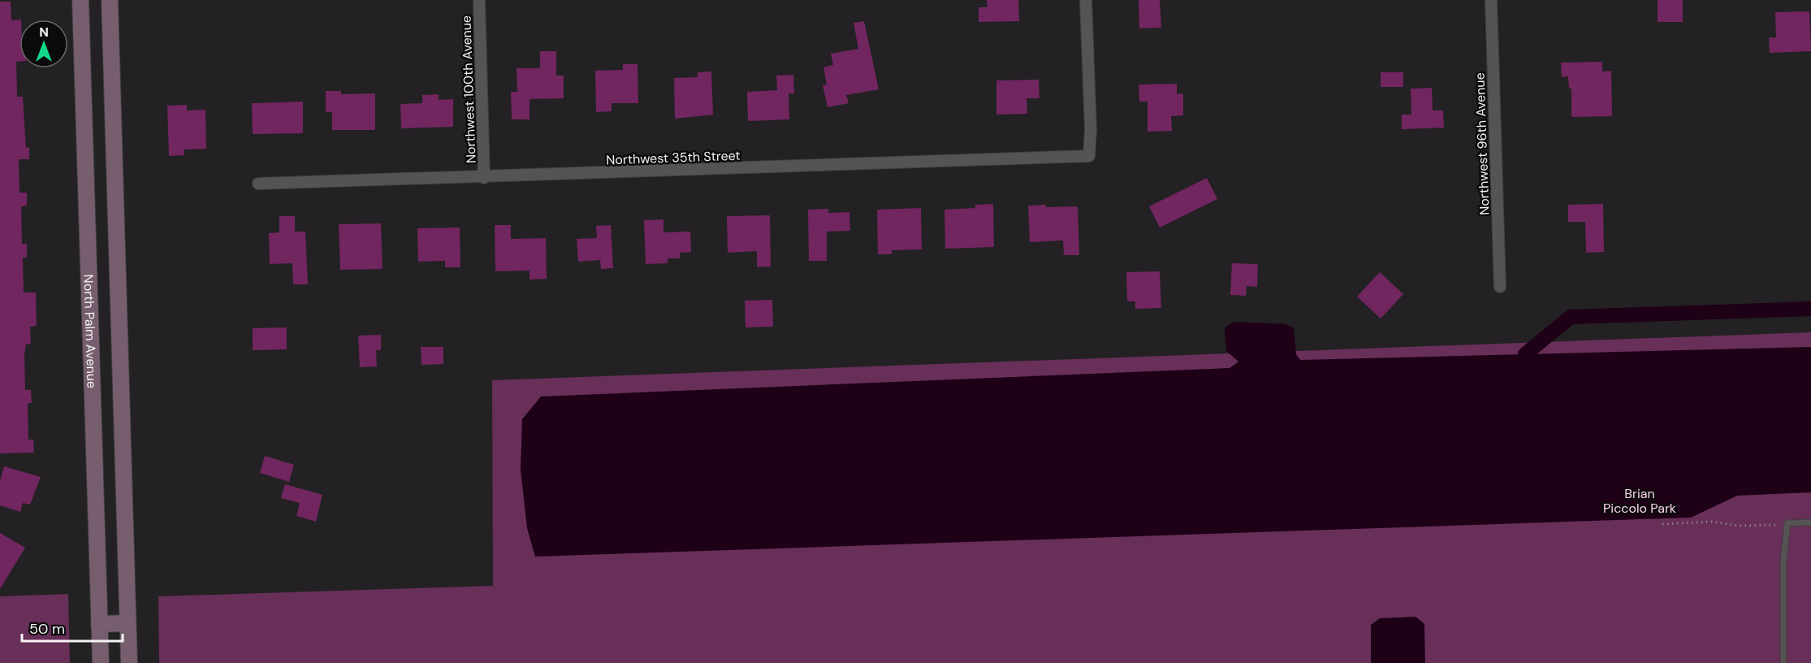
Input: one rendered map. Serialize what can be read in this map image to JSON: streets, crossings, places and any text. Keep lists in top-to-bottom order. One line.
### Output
{"streets":{"main road":["North Palm Avenue"],"street":["Northwest 100th Avenue","Northwest 96th Avenue","Northwest 35th Street"]},"crossings":[["Northwest 100th Avenue","Northwest 35th Street"]],"parks":["Brian Piccolo Park"],"scale_bar":"50 m","north":"top"}
